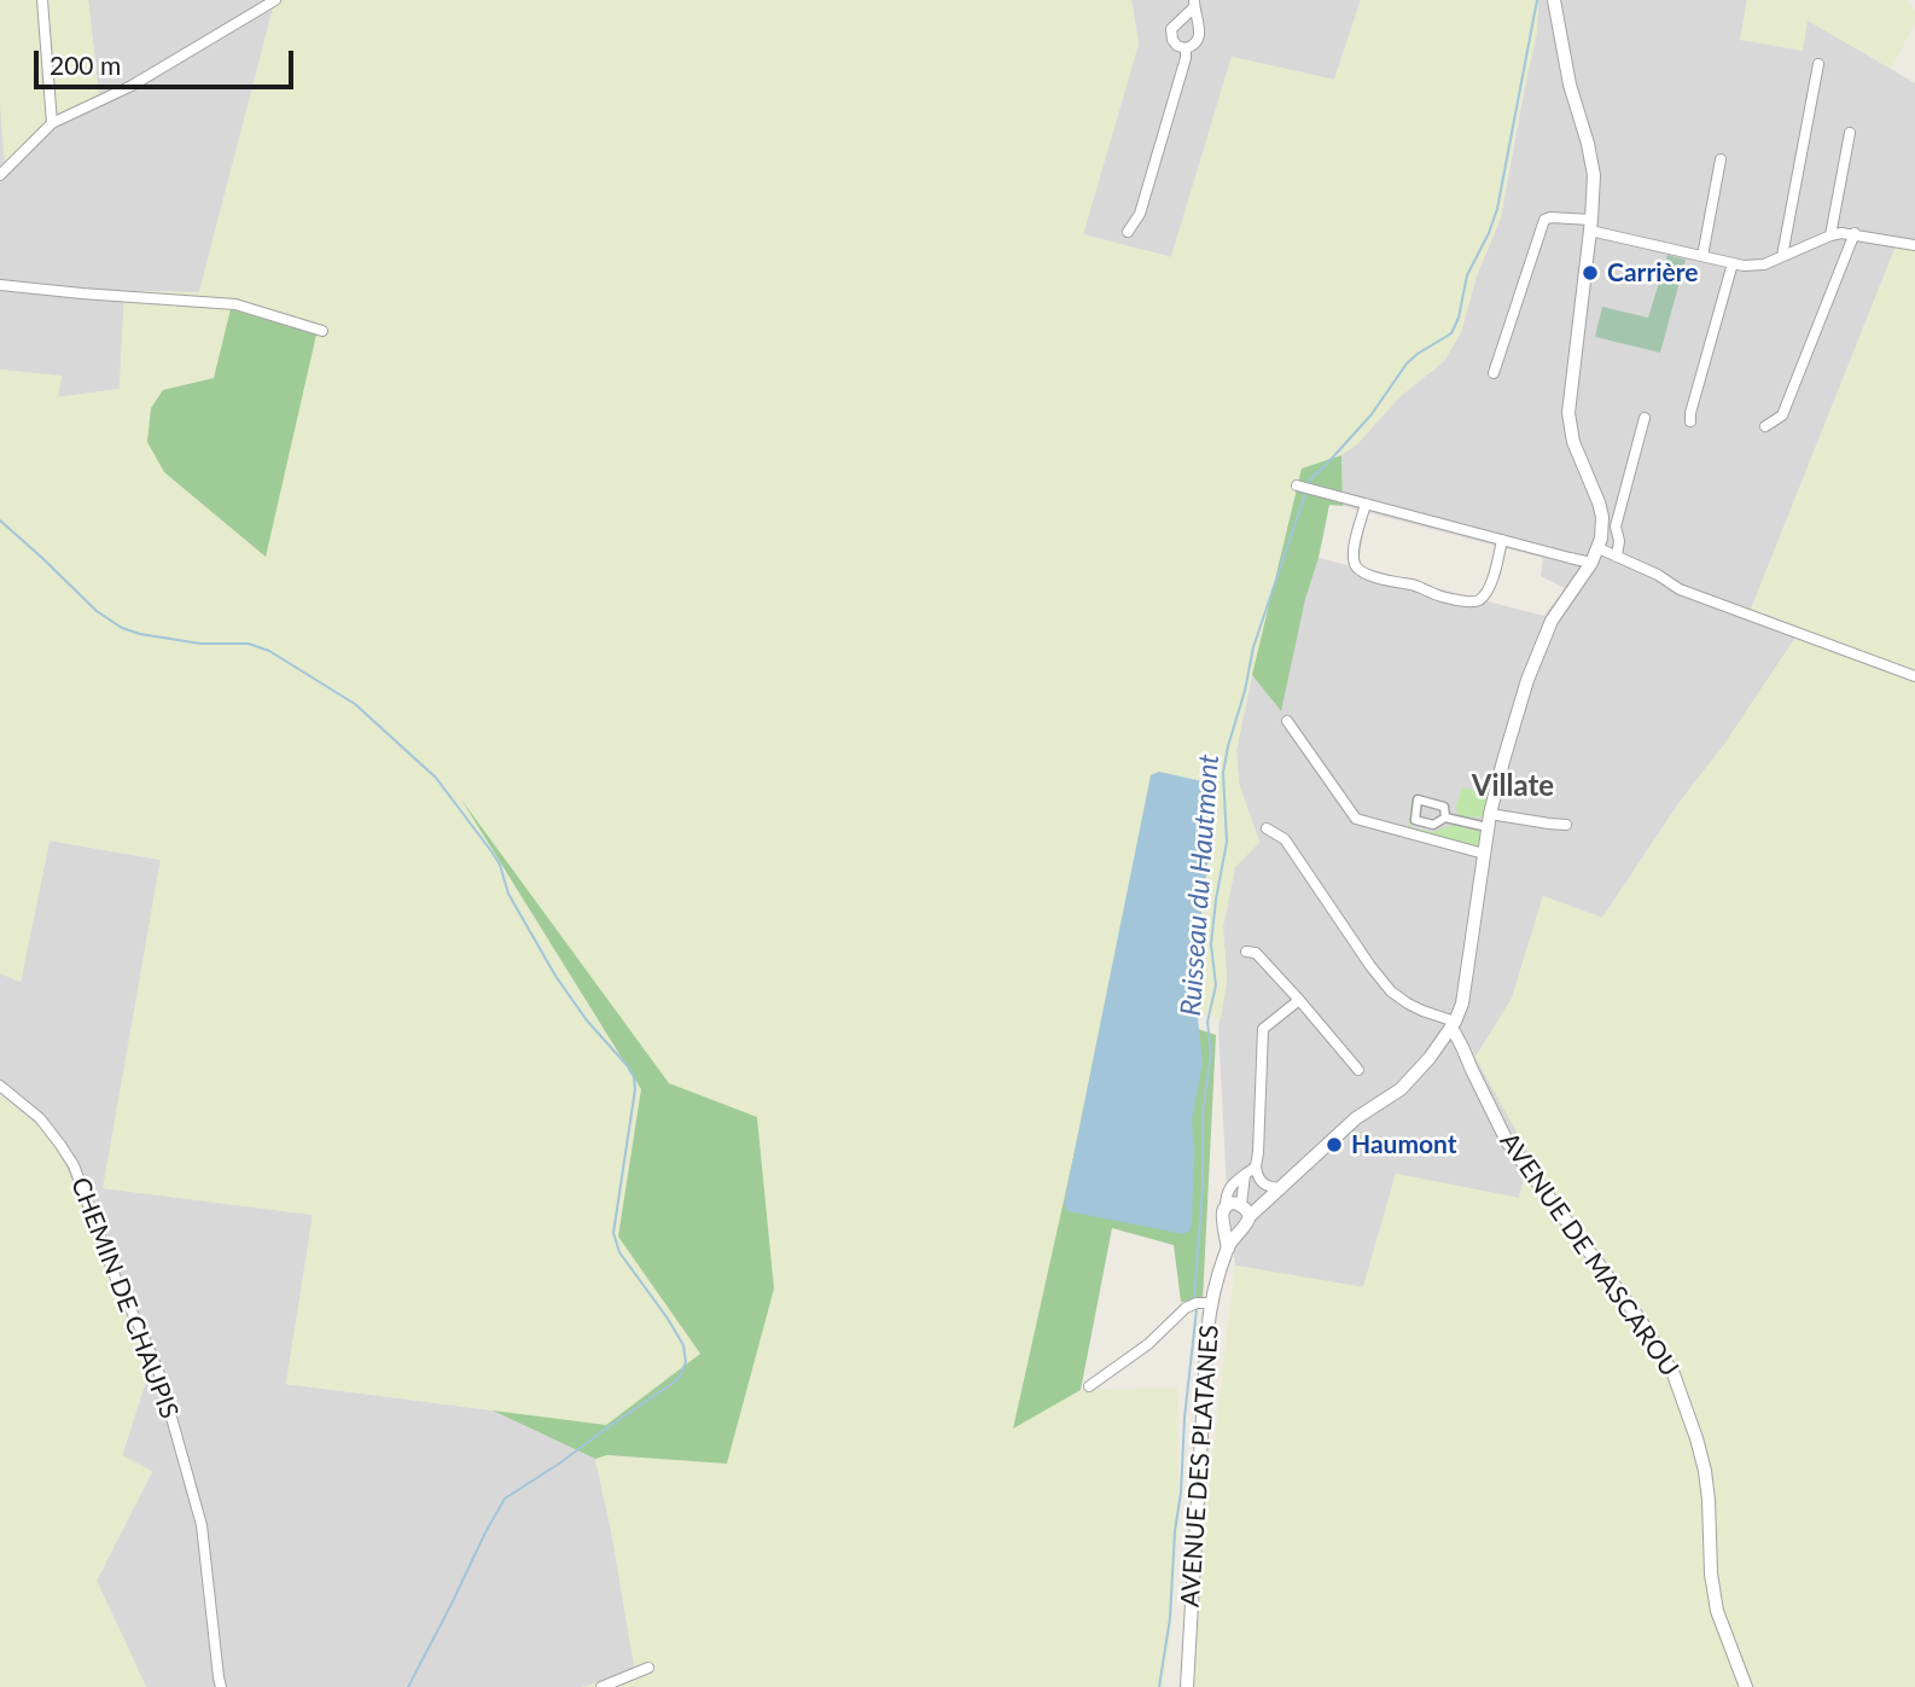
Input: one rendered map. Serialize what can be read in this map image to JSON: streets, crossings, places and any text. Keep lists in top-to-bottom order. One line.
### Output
{"streets":{"street":["AVENUE DE MASCAROU","CHEMIN DE CHAUPIS","AVENUE DES PLATANES"]},"districts":["Villate"],"water":["Ruisseau du Hautmont"],"places":["Carrière","Haumont"],"scale_bar":"200 m"}
